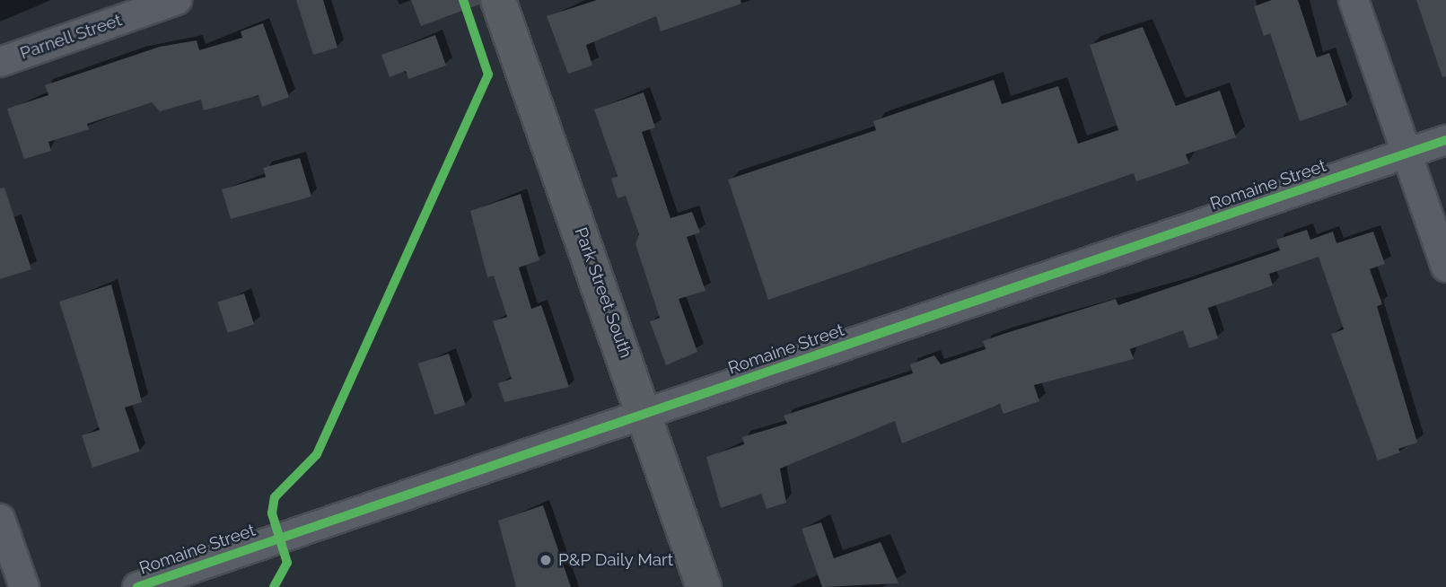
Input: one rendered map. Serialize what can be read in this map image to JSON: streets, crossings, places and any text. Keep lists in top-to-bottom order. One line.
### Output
{"streets":{"main road":["Park Street South"],"street":["Parnell Street","Romaine Street"]},"crossings":[["Romaine Street","Park Street South"]],"places":["P&P Daily Mart"]}
